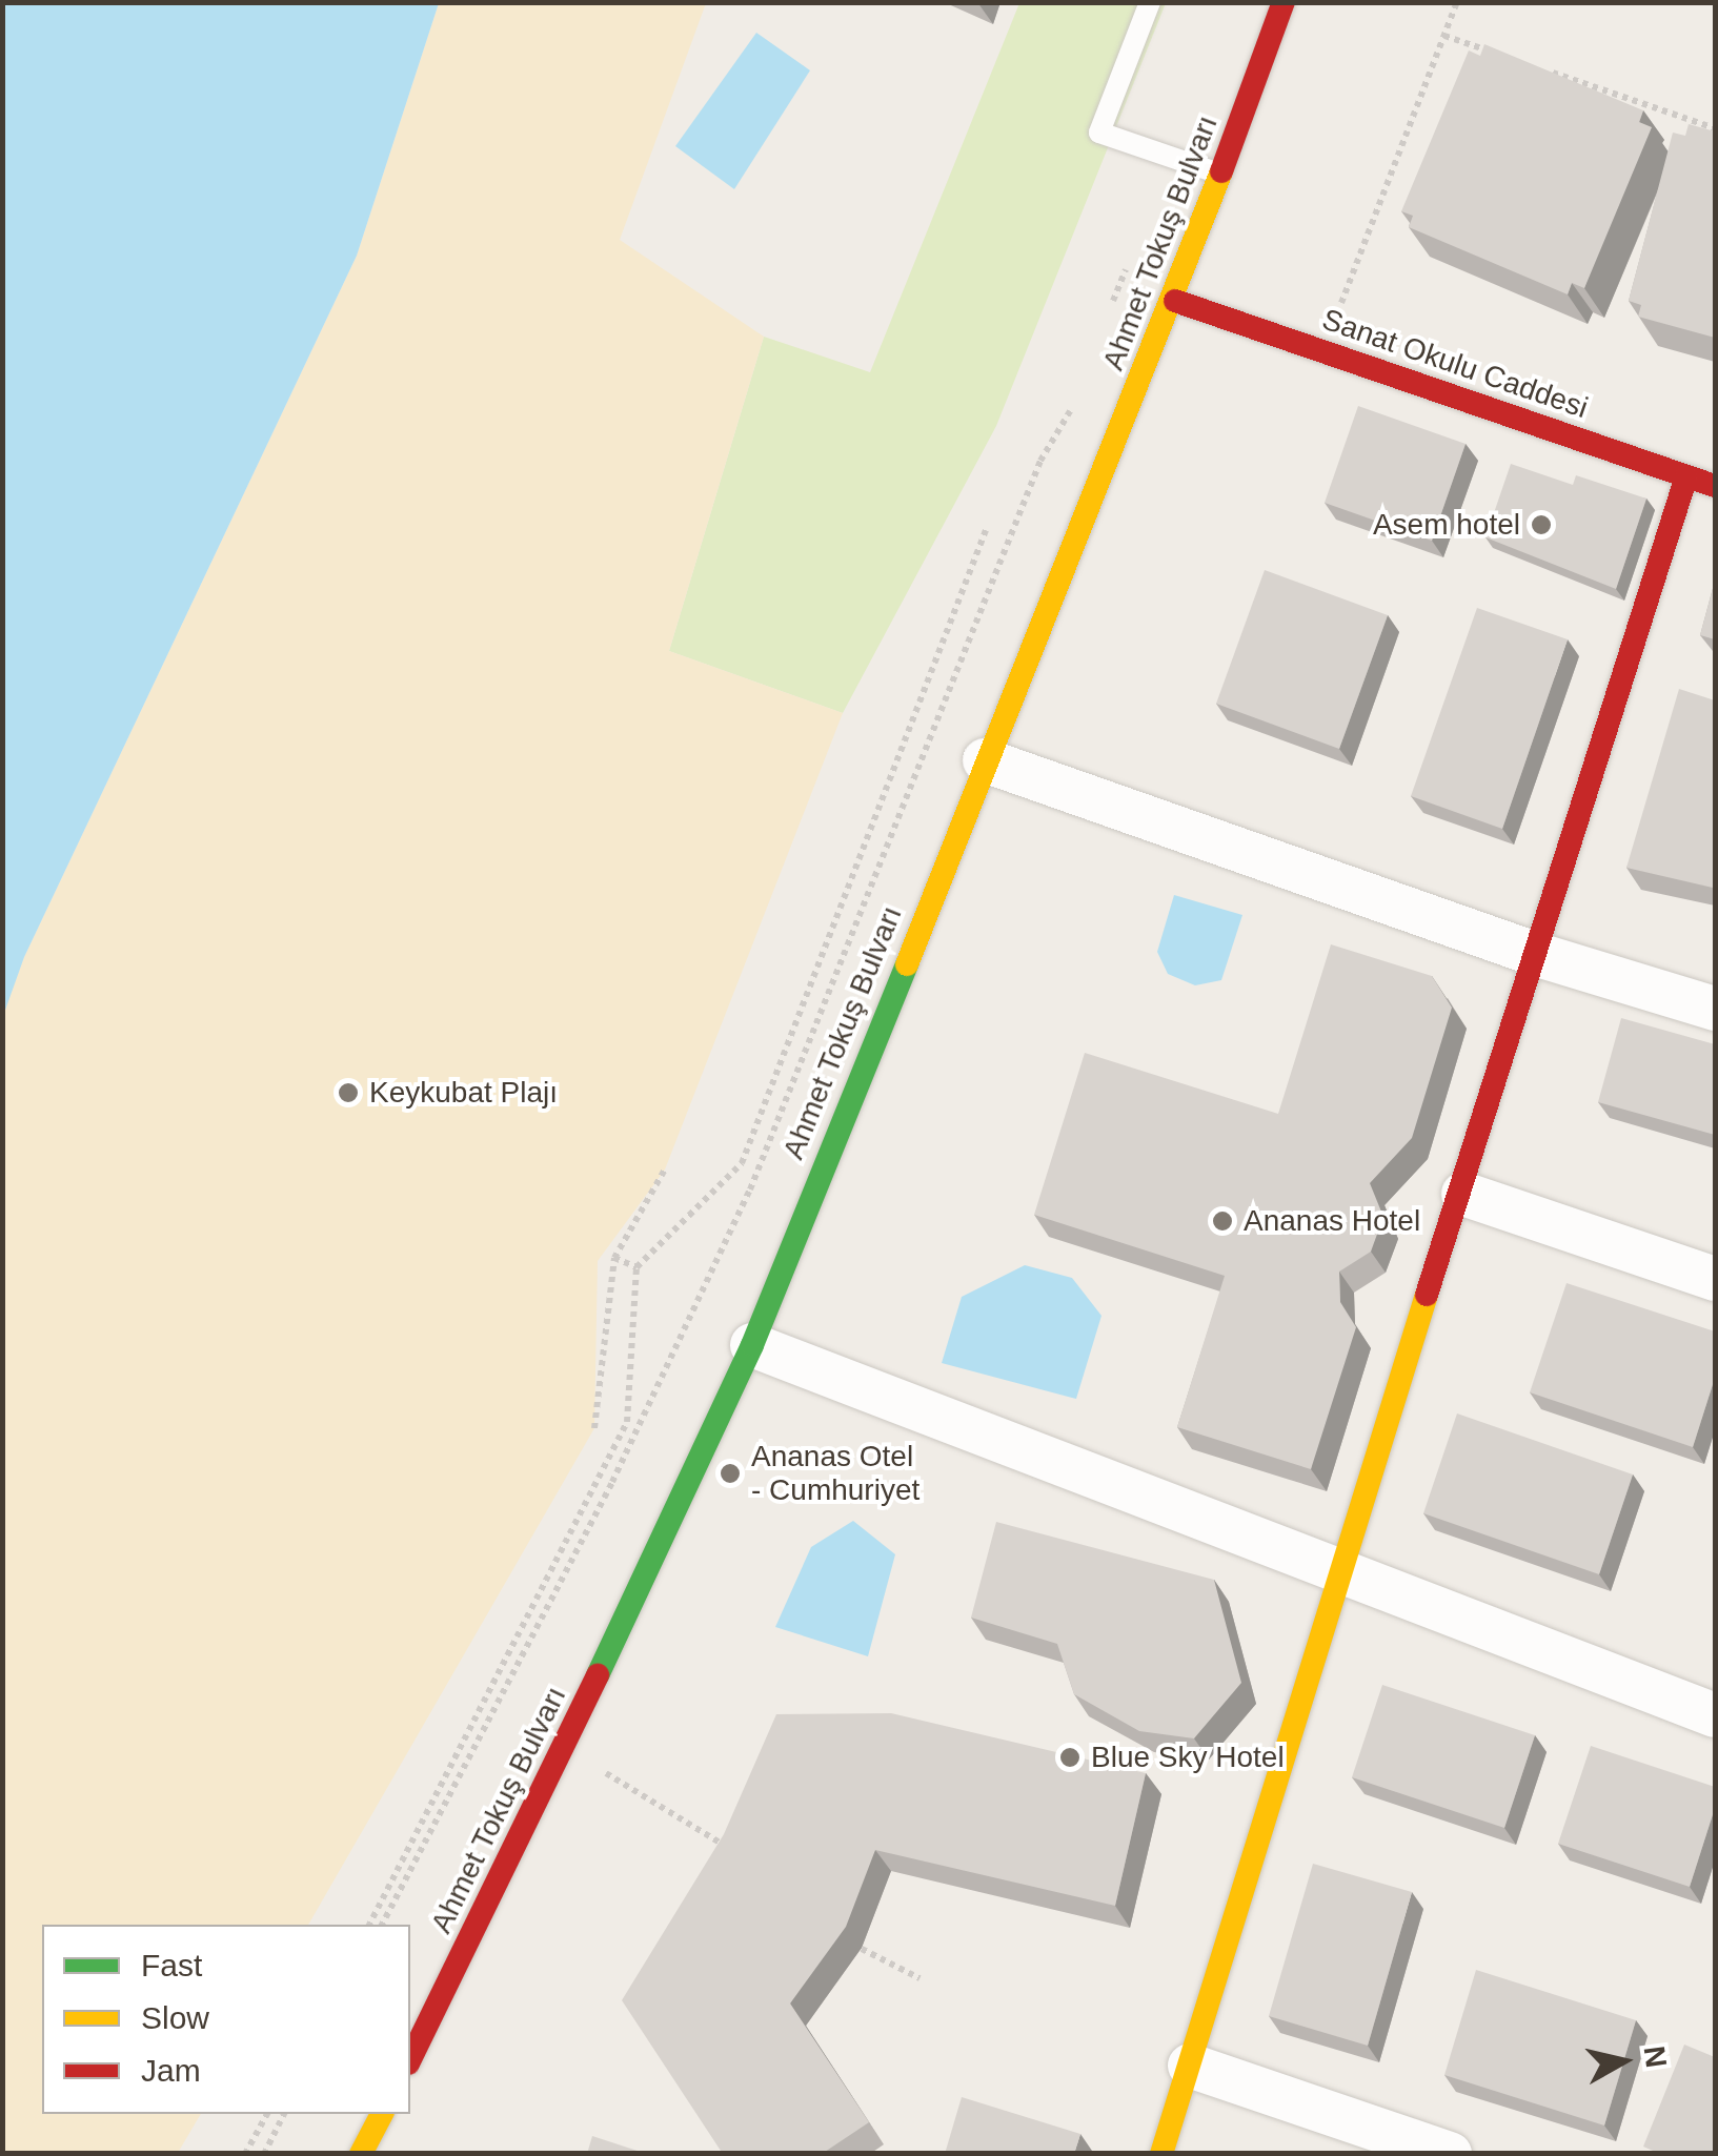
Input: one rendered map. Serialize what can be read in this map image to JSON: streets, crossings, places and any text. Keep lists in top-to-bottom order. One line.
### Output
{"streets":{"street":["Ahmet Tokuş Bulvarı","Sanat Okulu Caddesi"]},"crossings":[["Ahmet Tokuş Bulvarı","Sanat Okulu Caddesi"]],"places":["Asem hotel","Keykubat Plajı","Ananas Hotel","Ananas Otel - Cumhuriyet","Blue Sky Hotel"],"legend":["Fast","Slow","Jam"],"north":"right"}
